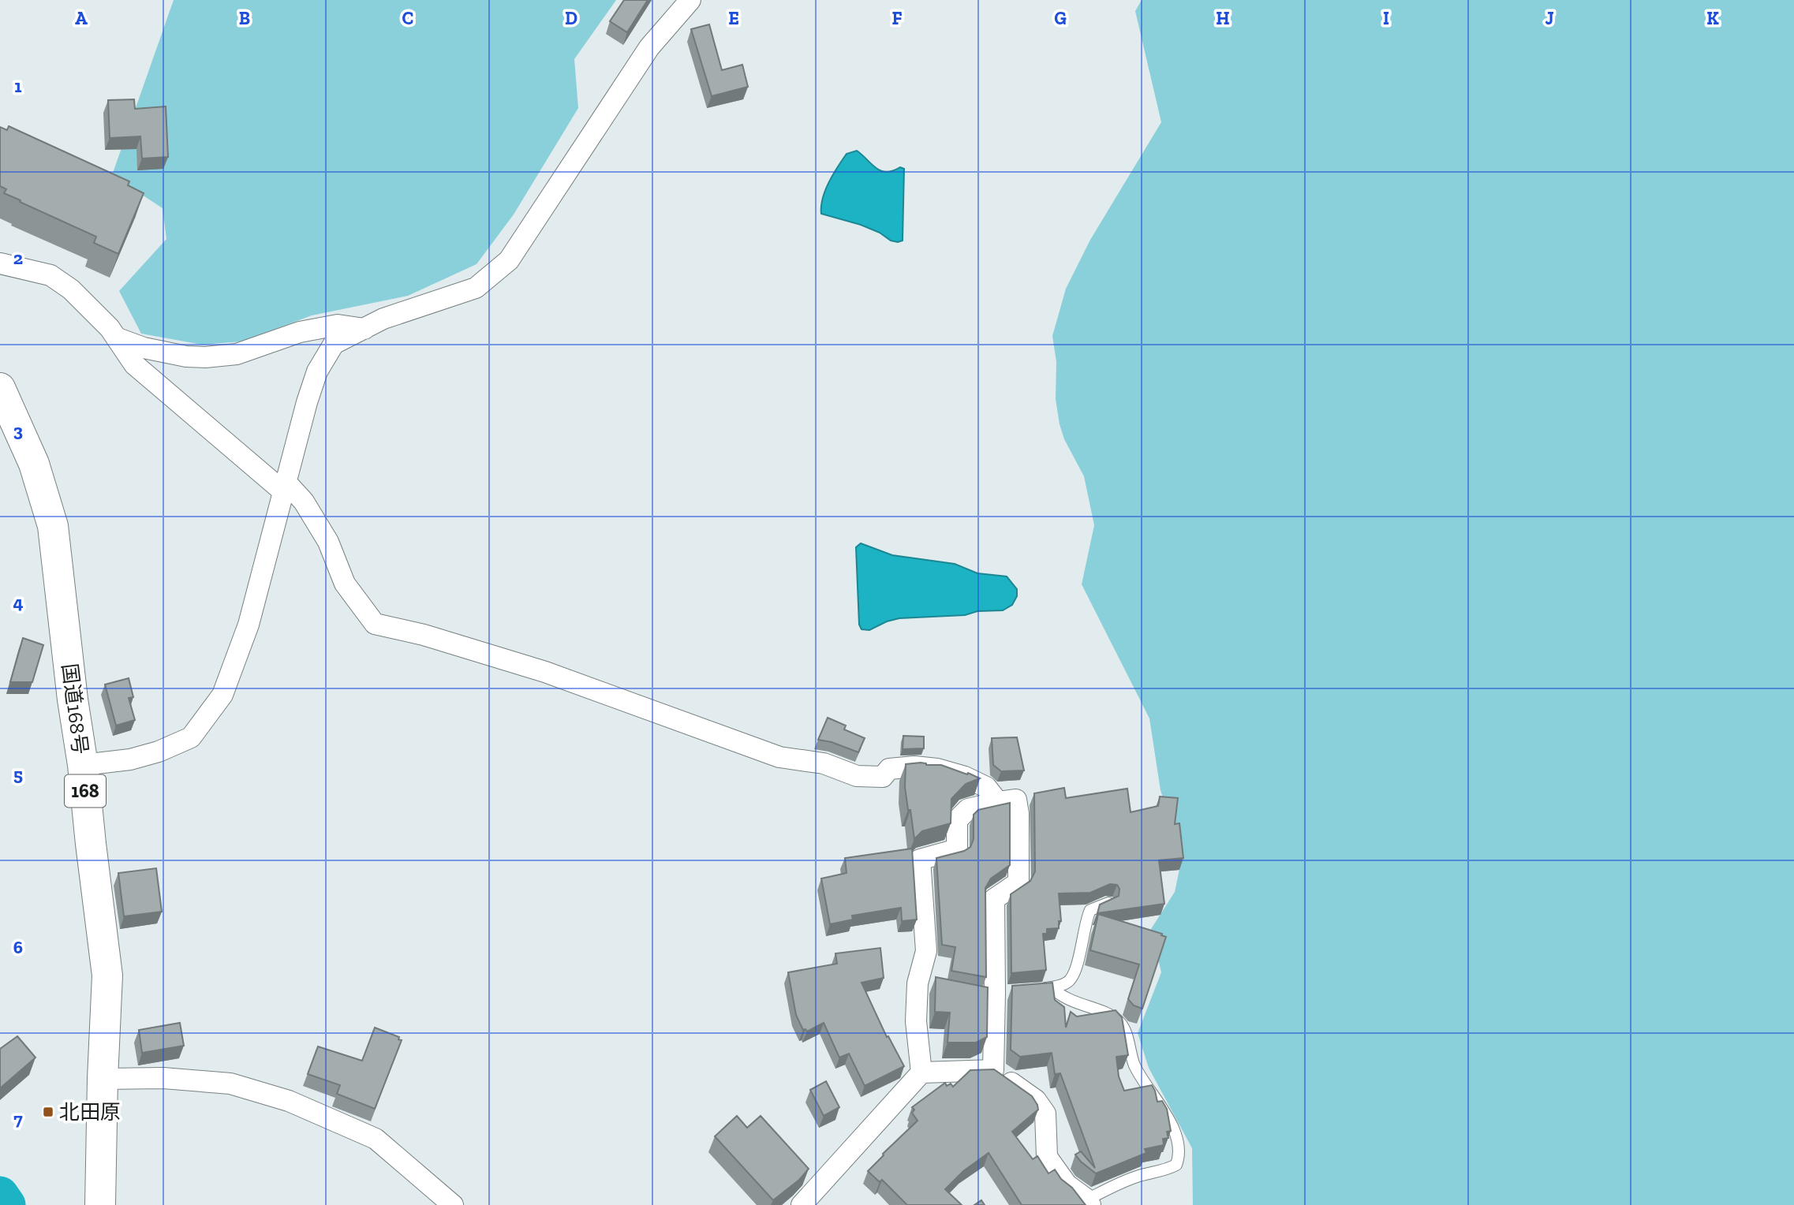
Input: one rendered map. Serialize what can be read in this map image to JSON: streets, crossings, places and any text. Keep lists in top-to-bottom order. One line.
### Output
{"streets":{"highway":["国道168号","168"]},"places":{"transit":["北田原"]},"grid":{"columns":["A","B","C","D","E","F","G","H","I","J","K"],"rows":["1","2","3","4","5","6","7"]}}
